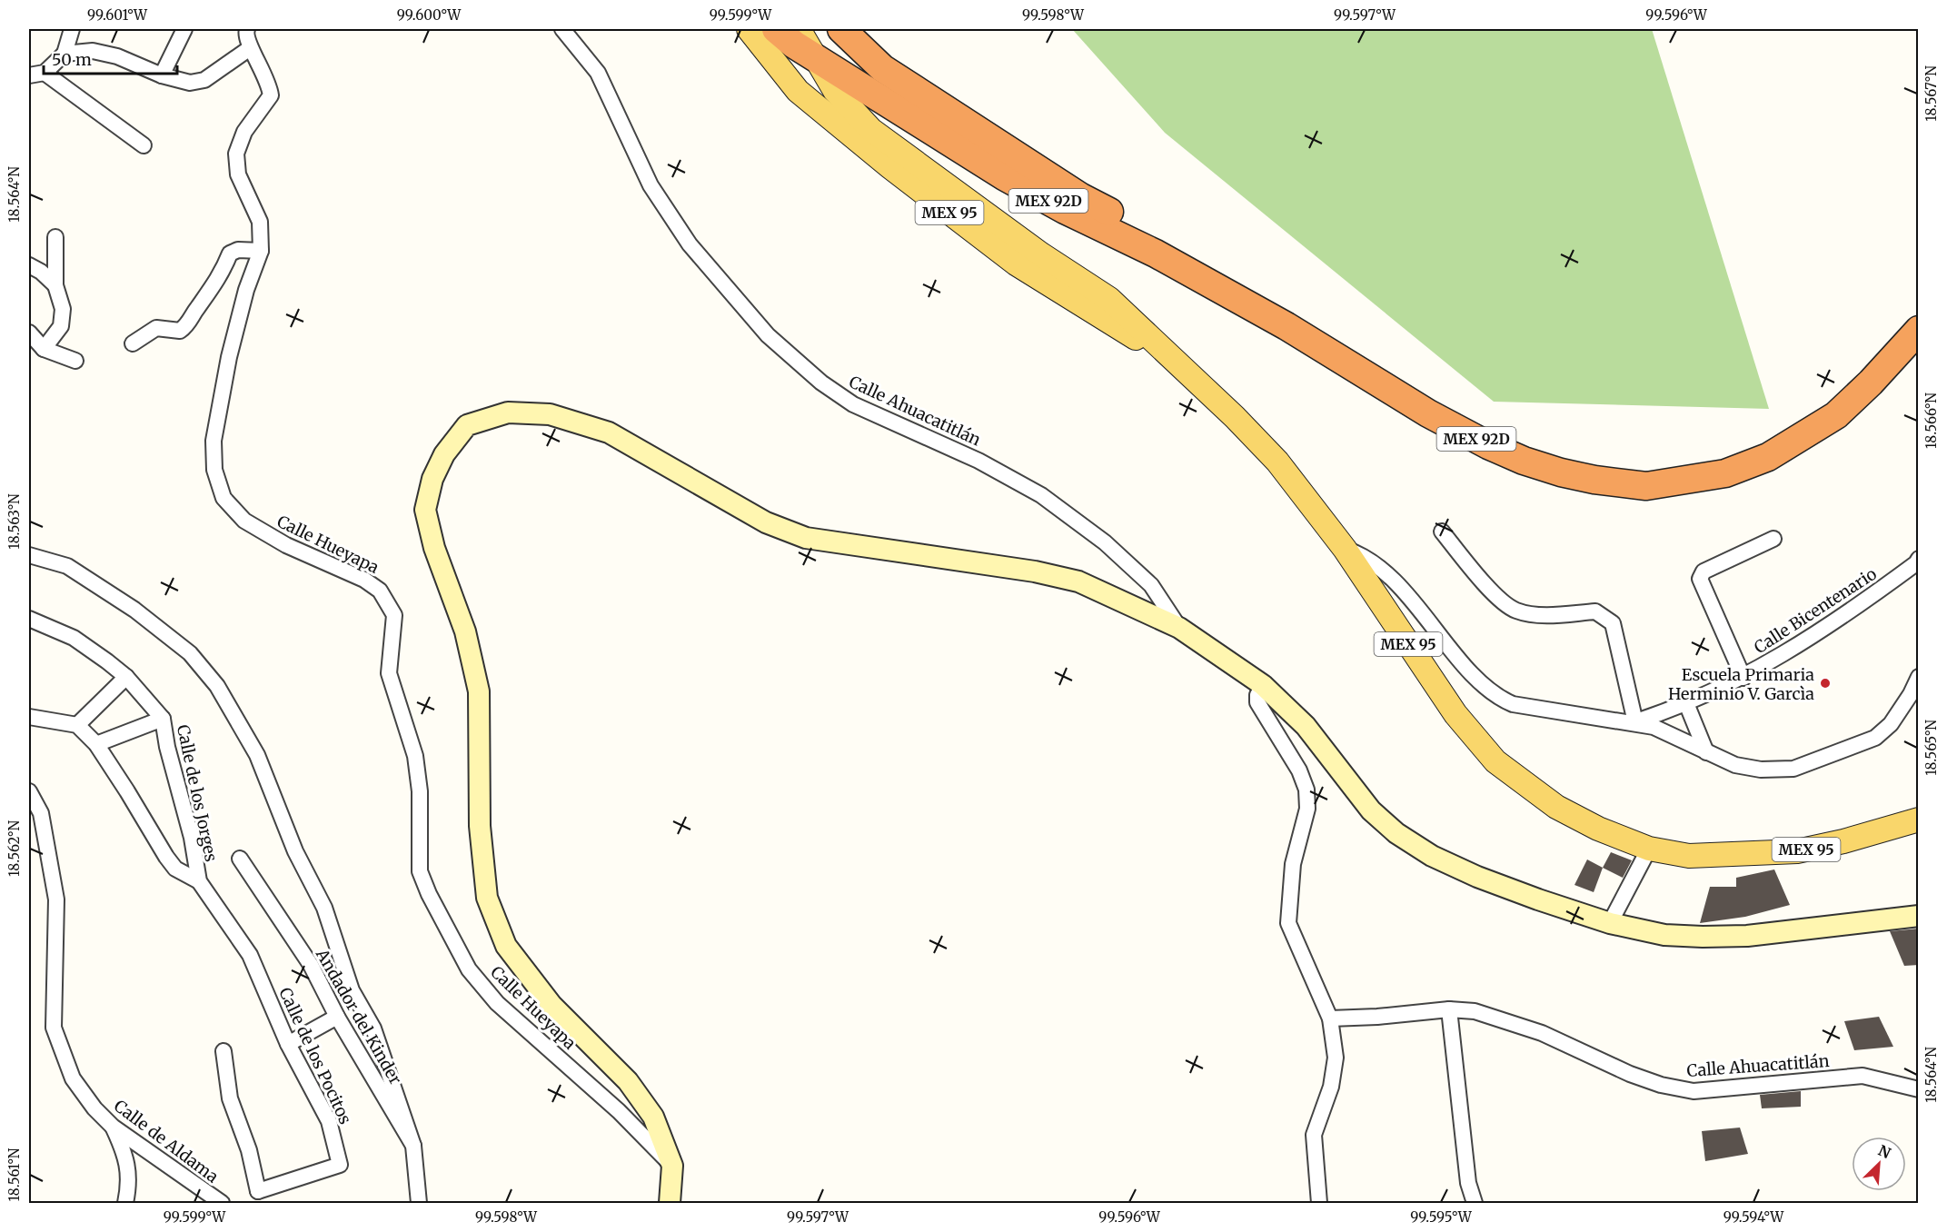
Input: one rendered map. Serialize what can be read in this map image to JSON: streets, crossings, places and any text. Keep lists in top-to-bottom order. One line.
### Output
{"streets":{"highway":["MEX 92D"],"main road":["MEX 95"],"street":["Calle Ahuacatitlán","Calle Hueyapa","Calle Bicentenario","Calle de los Jorges","Andador del Kinder","Calle de los Pocitos","Calle de Aldama"]},"crossings":[["MEX 92D","MEX 95"],["Calle de los Jorges","Calle de los Pocitos"]],"places":["Escuela Primaria Herminio V. Garcìa"],"scale_bar":"50 m","north":"top right","coordinates":["99.601°W","99.600°W","99.599°W","99.598°W","99.597°W","99.596°W","18.567°N","18.564°N","18.566°N","18.563°N","18.565°N","18.562°N","18.561°N","99.595°W","99.594°W"]}
